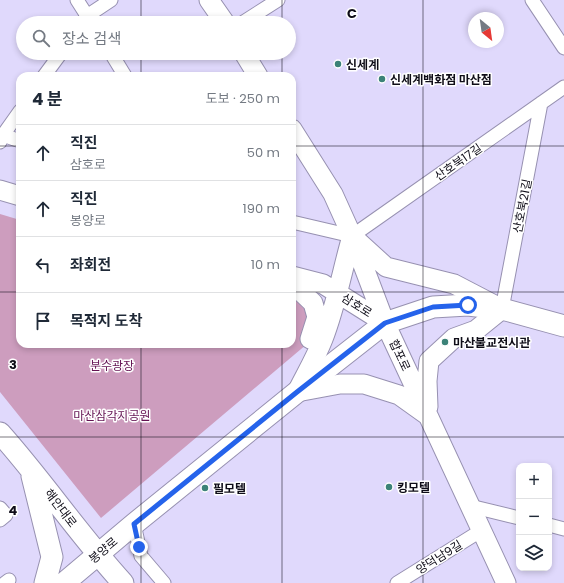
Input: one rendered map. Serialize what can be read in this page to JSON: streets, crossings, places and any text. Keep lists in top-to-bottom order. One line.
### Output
{"streets":{"main road":["삼호로","합포로","해안대로","봉양로"],"street":["산호북17길","산호북21길","양덕남9길"]},"crossings":[["산호북17길","산호북21길"],["산호북17길","합포로"],["산호북21길","삼호로"],["삼호로","합포로"],["삼호로","봉양로"],["합포로","봉양로"],["합포로","양덕남9길"],["해안대로","봉양로"]],"parks":["분수광장","마산삼각지공원"],"places":["신세계","신세계백화점 마산점","마산불교전시관","킹모텔","필모텔"],"north":"bottom right","page":{"search":"장소 검색","heading":["4 분","도보 · 250 m"],"list":[["직진","삼호로","50 m"],["직진","봉양로","190 m"],["좌회전","10 m"],"목적지 도착"],"map_buttons":["+","−"]},"grid":{"columns":["C"],"rows":["3","4"]}}
